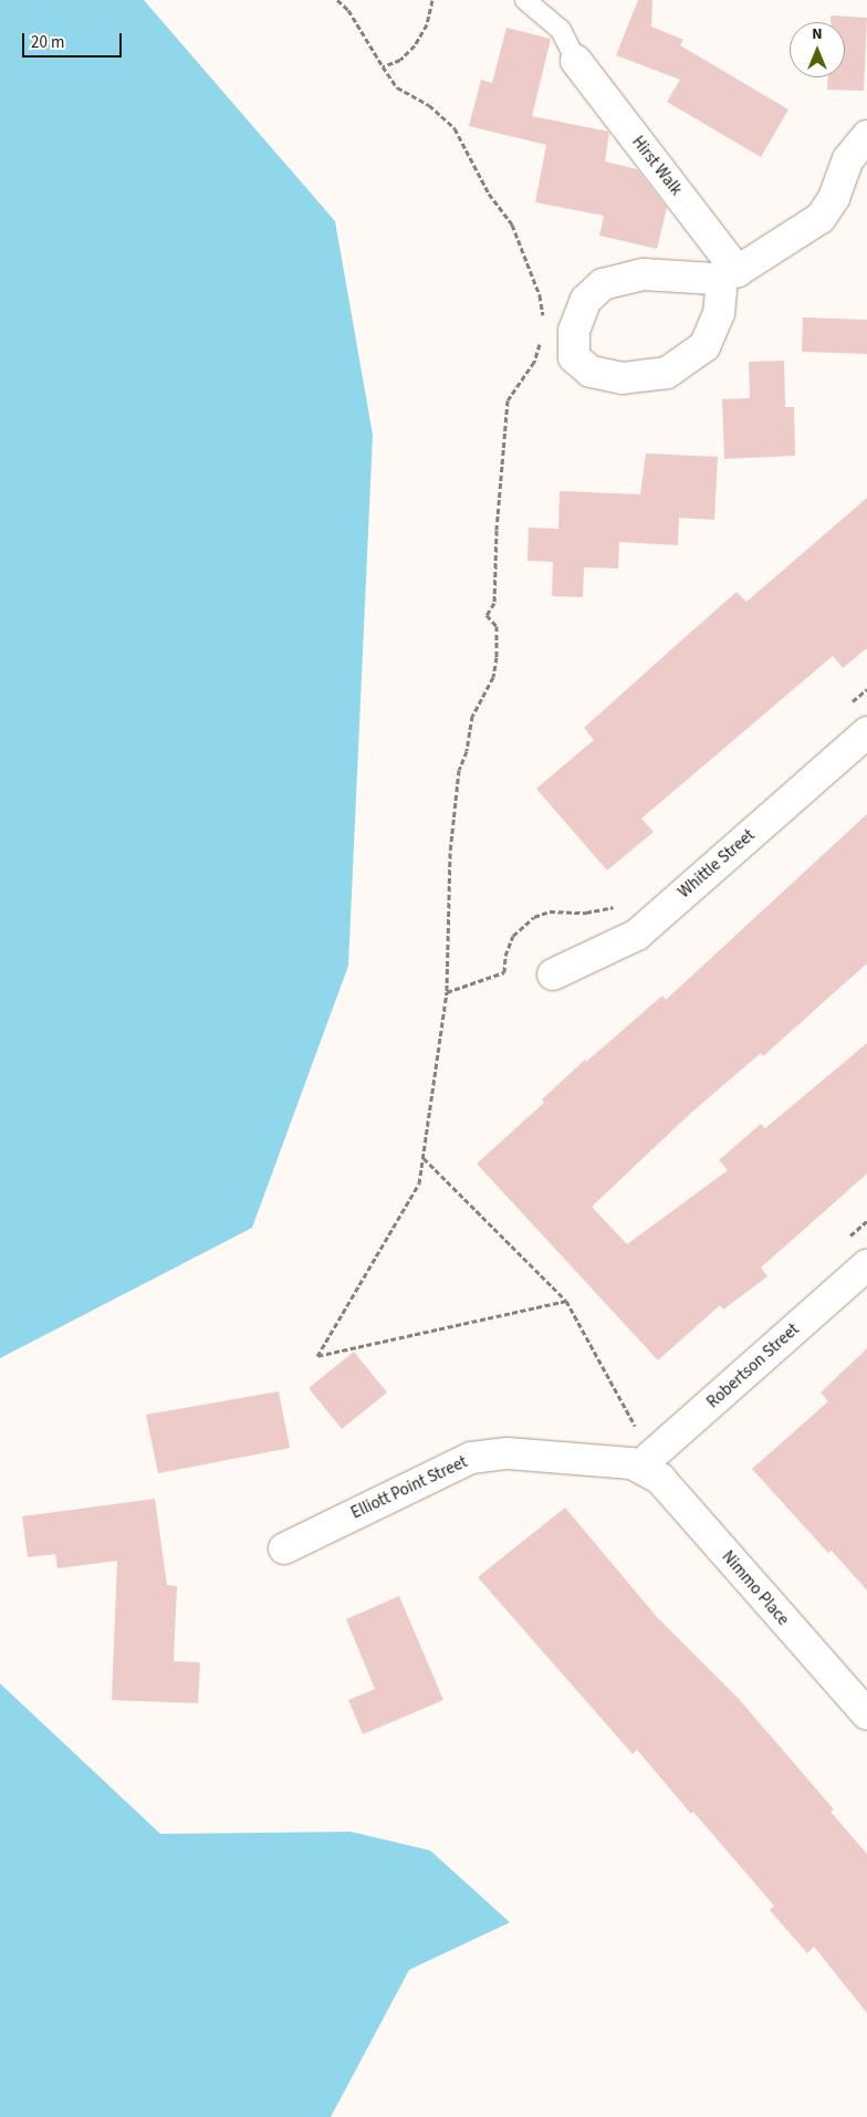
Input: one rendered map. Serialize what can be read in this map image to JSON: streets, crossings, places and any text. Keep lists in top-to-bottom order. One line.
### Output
{"streets":{"street":["Hirst Walk","Whittle Street","Robertson Street","Elliott Point Street","Nimmo Place"]},"crossings":[["Robertson Street","Elliott Point Street"],["Robertson Street","Nimmo Place"],["Elliott Point Street","Nimmo Place"]],"scale_bar":"20 m","north":"top"}
